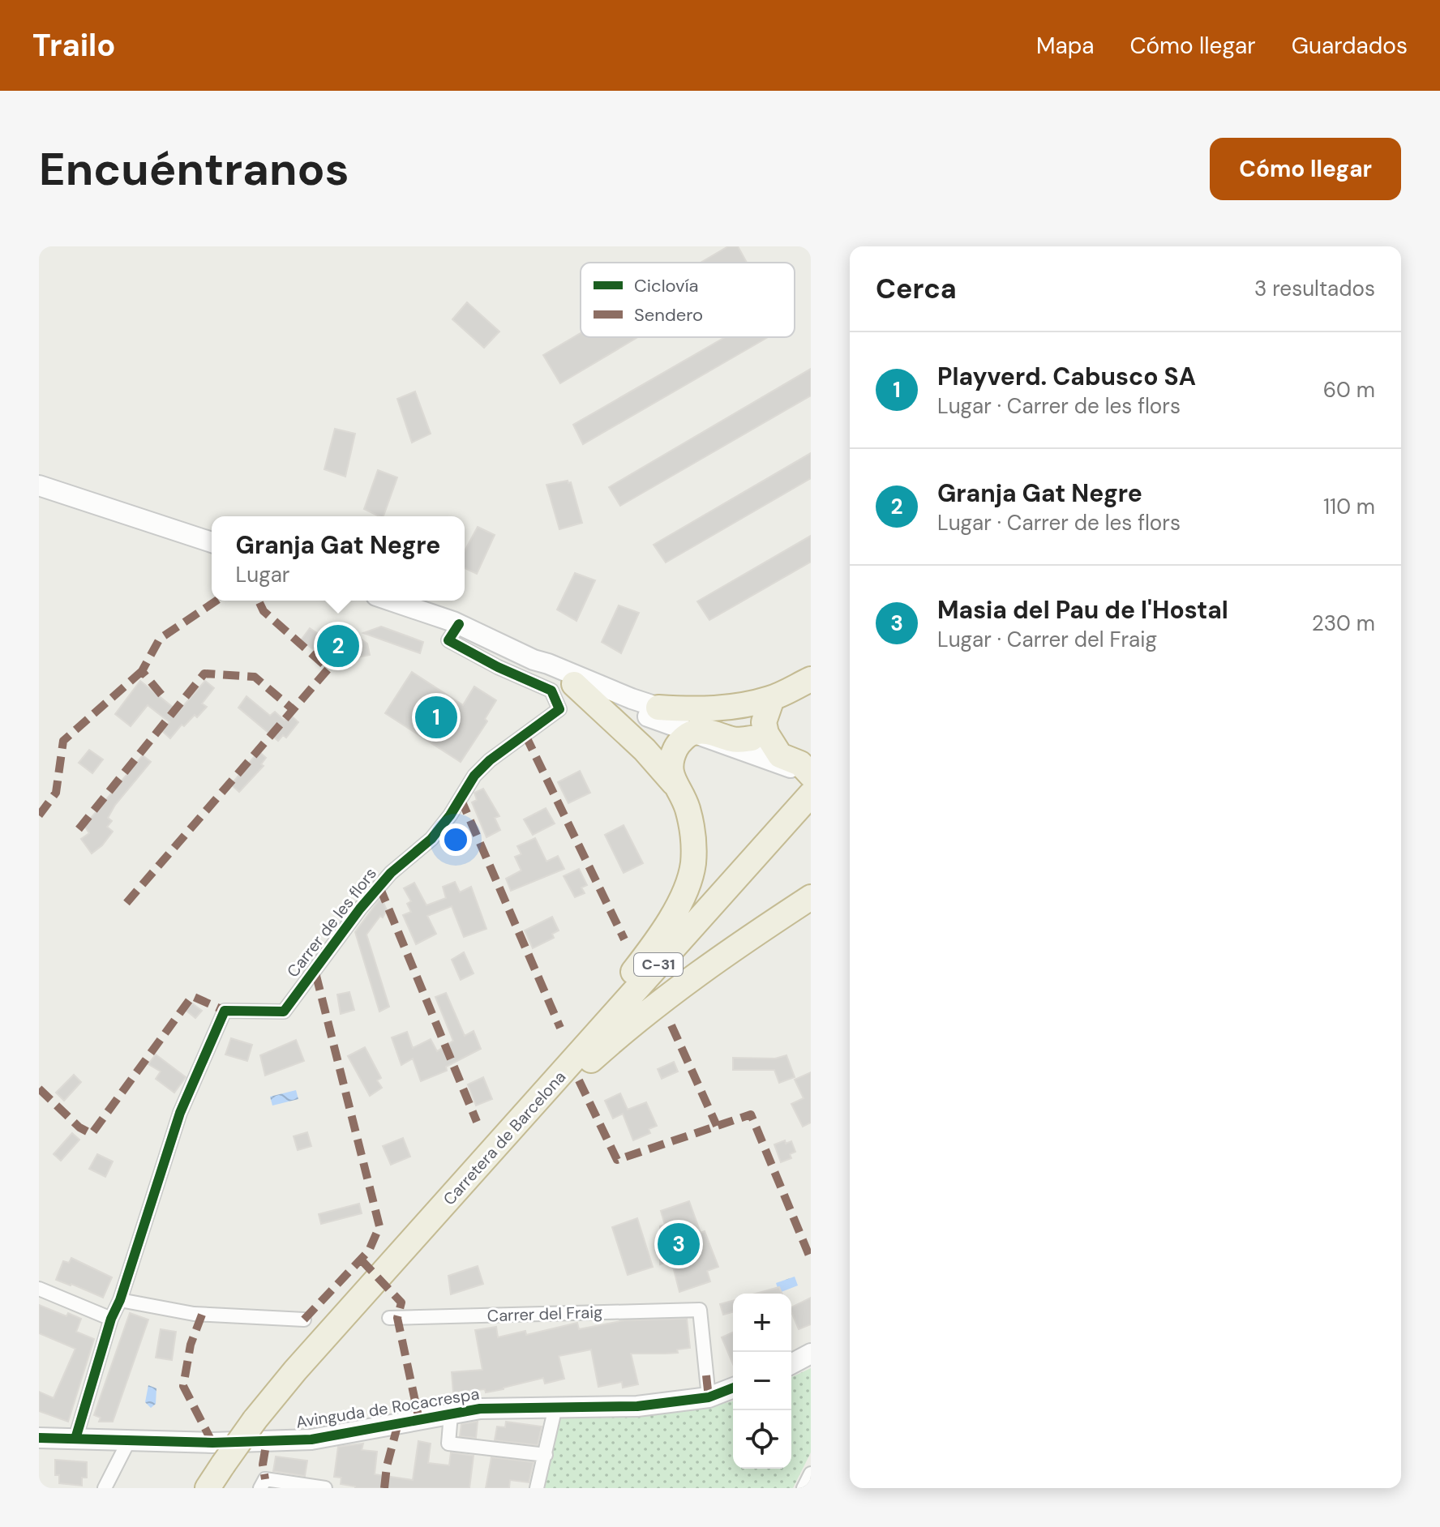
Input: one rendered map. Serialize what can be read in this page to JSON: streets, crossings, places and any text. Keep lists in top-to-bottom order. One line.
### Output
{"streets":{"highway":["C-31","Carretera de Barcelona"],"street":["Carrer de les flors","Carrer del Fraig","Avinguda de Rocacrespa"]},"crossings":[["Carrer del Fraig","Avinguda de Rocacrespa"]],"legend":["Ciclovía","Sendero"],"page":{"header":"Trailo","nav":["Mapa","Cómo llegar","Guardados"],"buttons":"Cómo llegar","title":"Encuéntranos","heading":["Cerca","3 resultados"],"list":[{"mark":"1","name":"Playverd. Cabusco SA","note":"Lugar · Carrer de les flors","value":"60 m"},{"mark":"2","name":"Granja Gat Negre","note":"Lugar · Carrer de les flors","value":"110 m"},{"mark":"3","name":"Masia del Pau de l'Hostal","note":"Lugar · Carrer del Fraig","value":"230 m"}],"popup":["Granja Gat Negre","Lugar"],"pins":["2","1","3"],"map_buttons":["+","−"]}}
